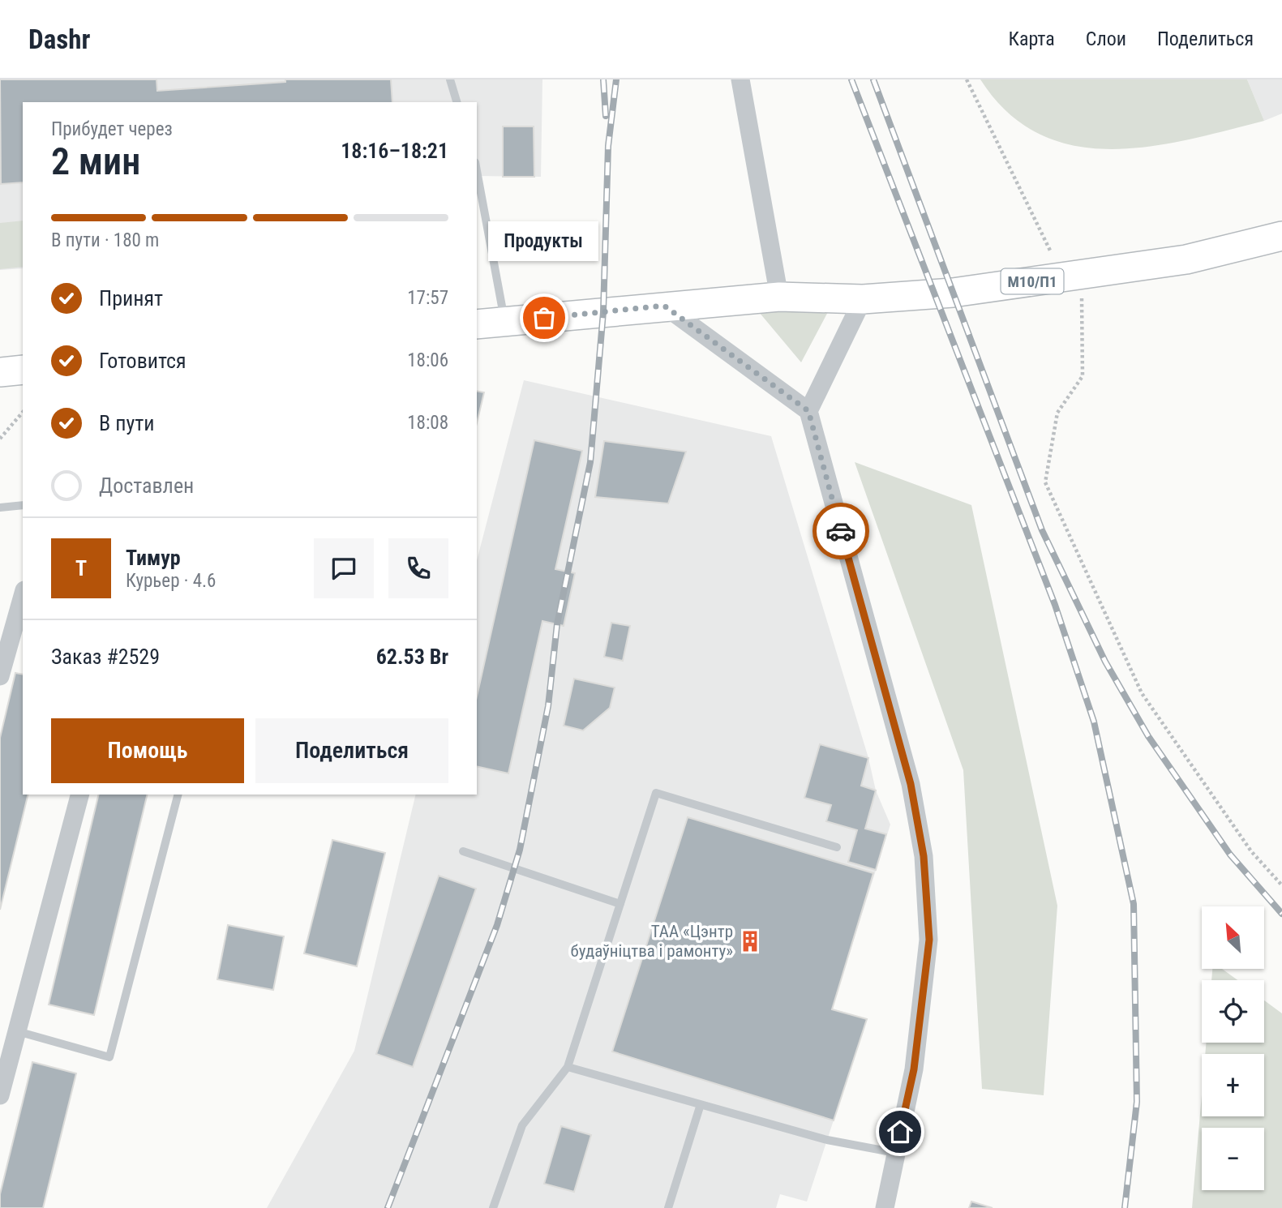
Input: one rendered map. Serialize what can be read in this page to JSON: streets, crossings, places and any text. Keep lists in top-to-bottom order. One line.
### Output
{"streets":{"main road":["М10/П1"]},"places":{"other":["Продукты"],"building":["ТАА «Цэнтр будаўніцтва і рамонту»"]},"north":"top left","page":{"header":"Dashr","nav":["Карта","Слои","Поделиться"],"heading":["2 мин","Прибудет через","18:16–18:21"],"panel":["Тимур","Курьер · 4.6","Заказ #2529","62.53 Br"],"bar":"В пути · 180 m","bubble":"Продукты","list":[["Принят","17:57"],["Готовится","18:06"],["В пути","18:08"],"Доставлен"],"round":"Т","buttons":["Помощь","Поделиться"],"map_buttons":["+","−"]}}
